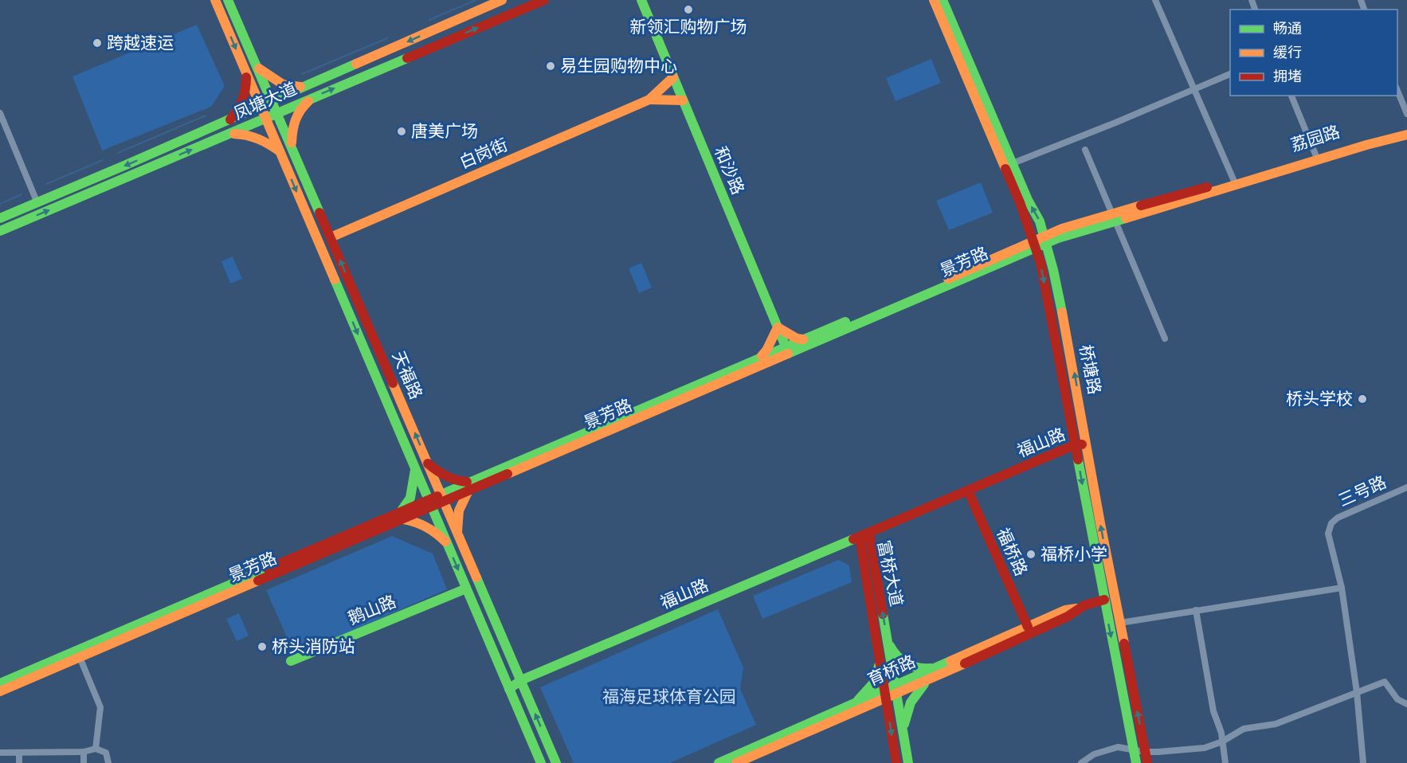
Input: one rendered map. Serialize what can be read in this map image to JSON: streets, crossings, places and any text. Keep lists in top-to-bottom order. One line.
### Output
{"streets":{"street":["凤塘大道","荔园路","白岗街","和沙路","景芳路","桥塘路","天福路","福山路","三号路","福桥路","富桥大道","鹅山路","育桥路"]},"crossings":[["凤塘大道","天福路"],["荔园路","景芳路"],["白岗街","天福路"],["和沙路","景芳路"],["景芳路","桥塘路"],["景芳路","天福路"],["桥塘路","福山路"],["桥塘路","育桥路"],["天福路","福山路"],["天福路","鹅山路"],["福山路","福桥路"],["福山路","富桥大道"],["福桥路","育桥路"],["富桥大道","育桥路"]],"parks":["福海足球体育公园"],"places":["新领汇购物广场","跨越速运","易生园购物中心","唐美广场","桥头学校","福桥小学","桥头消防站"],"legend":["畅通","缓行","拥堵"]}
